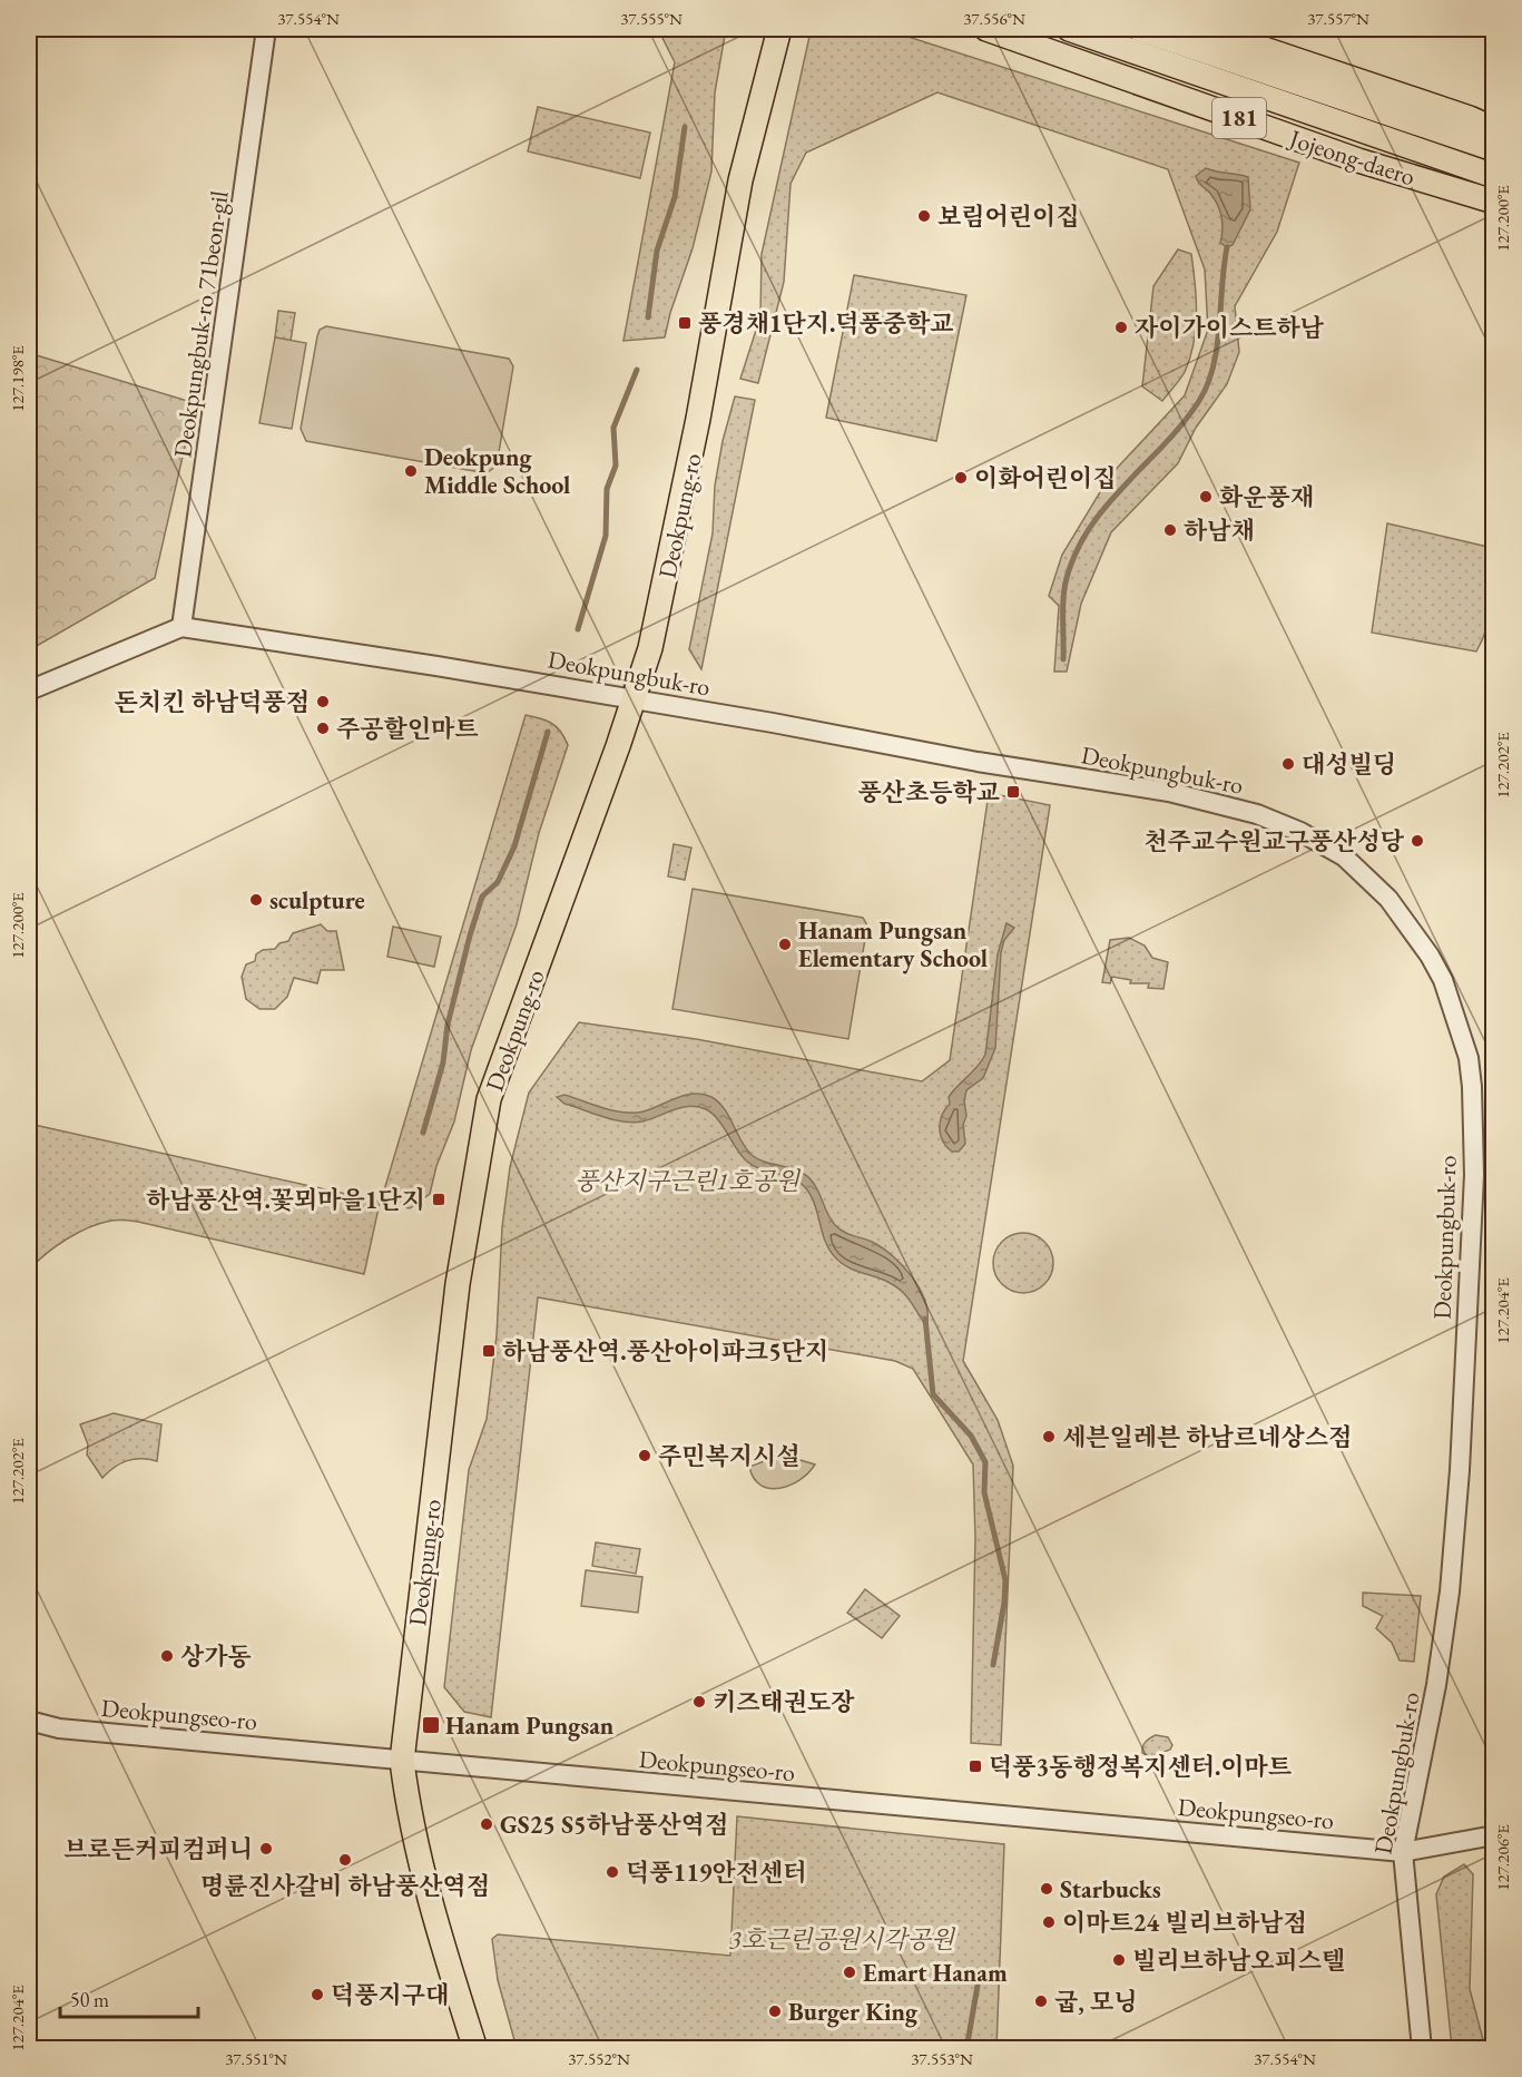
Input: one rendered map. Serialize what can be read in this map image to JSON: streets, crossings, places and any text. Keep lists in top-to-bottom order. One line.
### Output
{"streets":{"main road":["181","Jojeong-daero","Deokpung-ro"],"street":["Deokpungbuk-ro 71beon-gil","Deokpungbuk-ro","Deokpungseo-ro"]},"crossings":[["Deokpungbuk-ro 71beon-gil","Deokpungbuk-ro"],["Deokpung-ro","Deokpungbuk-ro"],["Deokpung-ro","Deokpungseo-ro"],["Deokpungbuk-ro","Deokpungseo-ro"]],"parks":["풍산지구근린1호공원","3호근린공원시각공원"],"places":{"other":["보림어린이집","자이가이스트하남","Deokpung Middle School","이화어린이집","화운풍재","하남채","돈치킨 하남덕풍점","주공할인마트","대성빌딩","천주교수원교구풍산성당","sculpture","Hanam Pungsan Elementary School","세븐일레븐 하남르네상스점","주민복지시설","상가동","키즈태권도장","GS25 S5하남풍산역점","브로든커피컴퍼니","명륜진사갈비 하남풍산역점","덕풍119안전센터","Starbucks","이마트24 빌리브하남점","빌리브하남오피스텔","Emart Hanam","덕풍지구대","굽, 모닝","Burger King"],"transit":["풍경채1단지.덕풍중학교","풍산초등학교","하남풍산역.꽃뫼마을1단지","하남풍산역.풍산아이파크5단지","Hanam Pungsan","덕풍3동행정복지센터.이마트"]},"scale_bar":"50 m","coordinates":["37.554°N","37.555°N","37.556°N","37.557°N","127.200°E","127.198°E","127.202°E","127.204°E","127.206°E","37.551°N","37.552°N","37.553°N"]}
